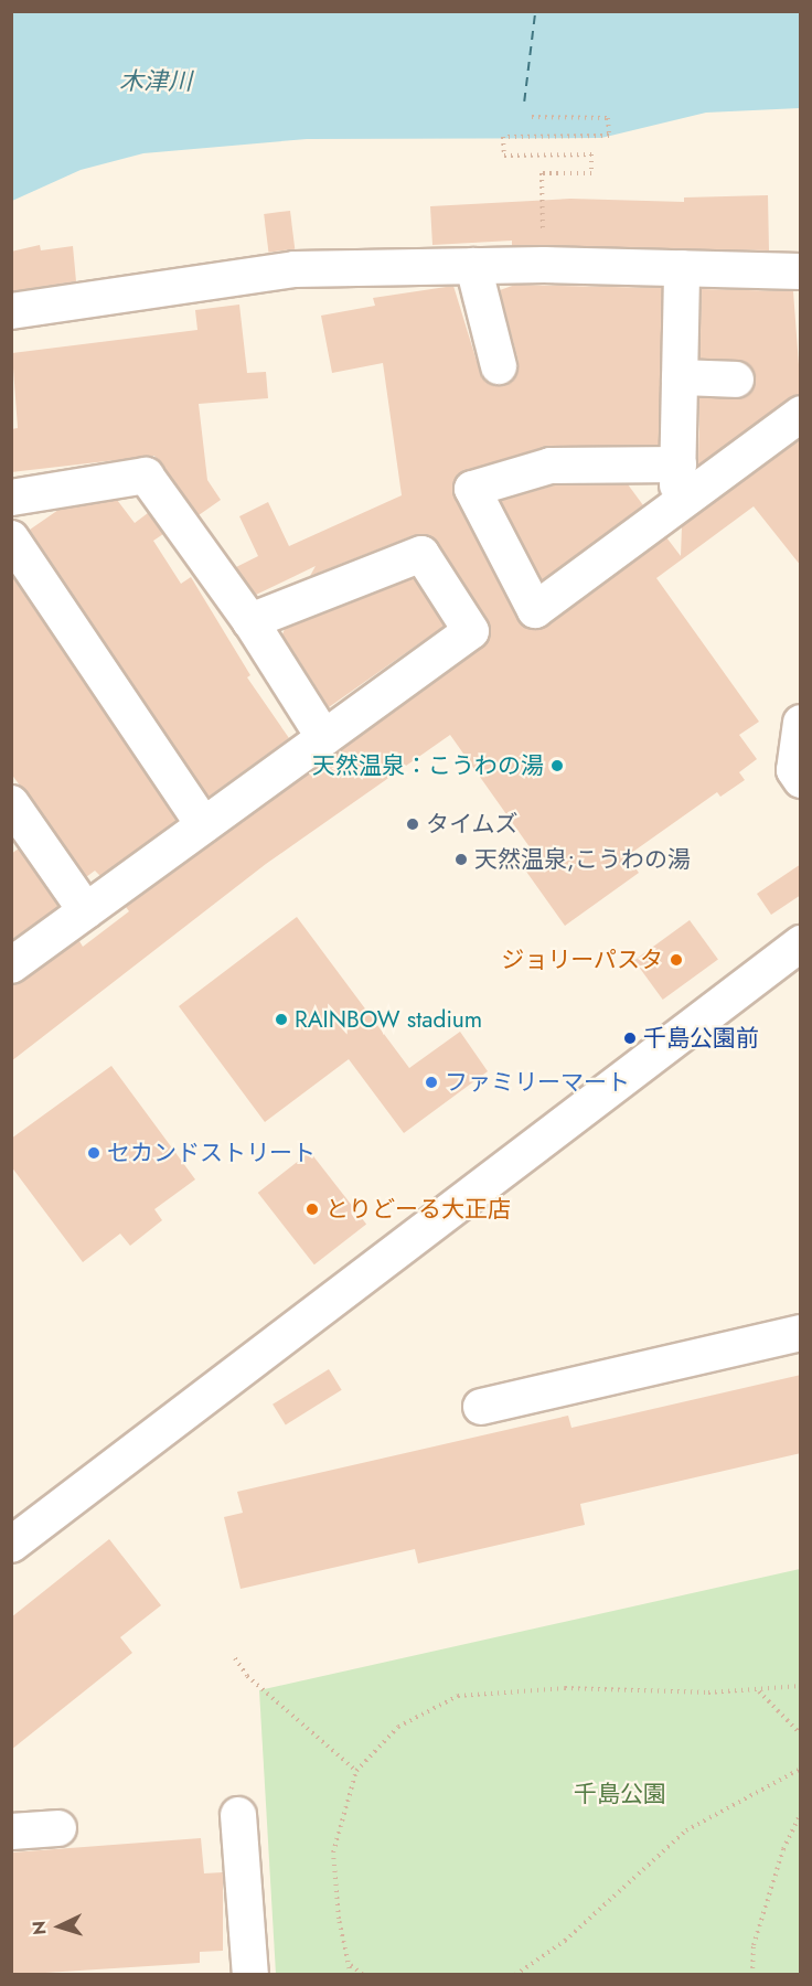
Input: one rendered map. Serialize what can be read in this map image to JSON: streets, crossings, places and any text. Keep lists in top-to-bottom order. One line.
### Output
{"water":["木津川"],"parks":["千島公園"],"places":["天然温泉：こうわの湯","タイムズ","天然温泉;こうわの湯","ジョリーパスタ","RAINBOW stadium","千島公園前","ファミリーマート","セカンドストリート","とりどーる大正店"],"north":"left"}
